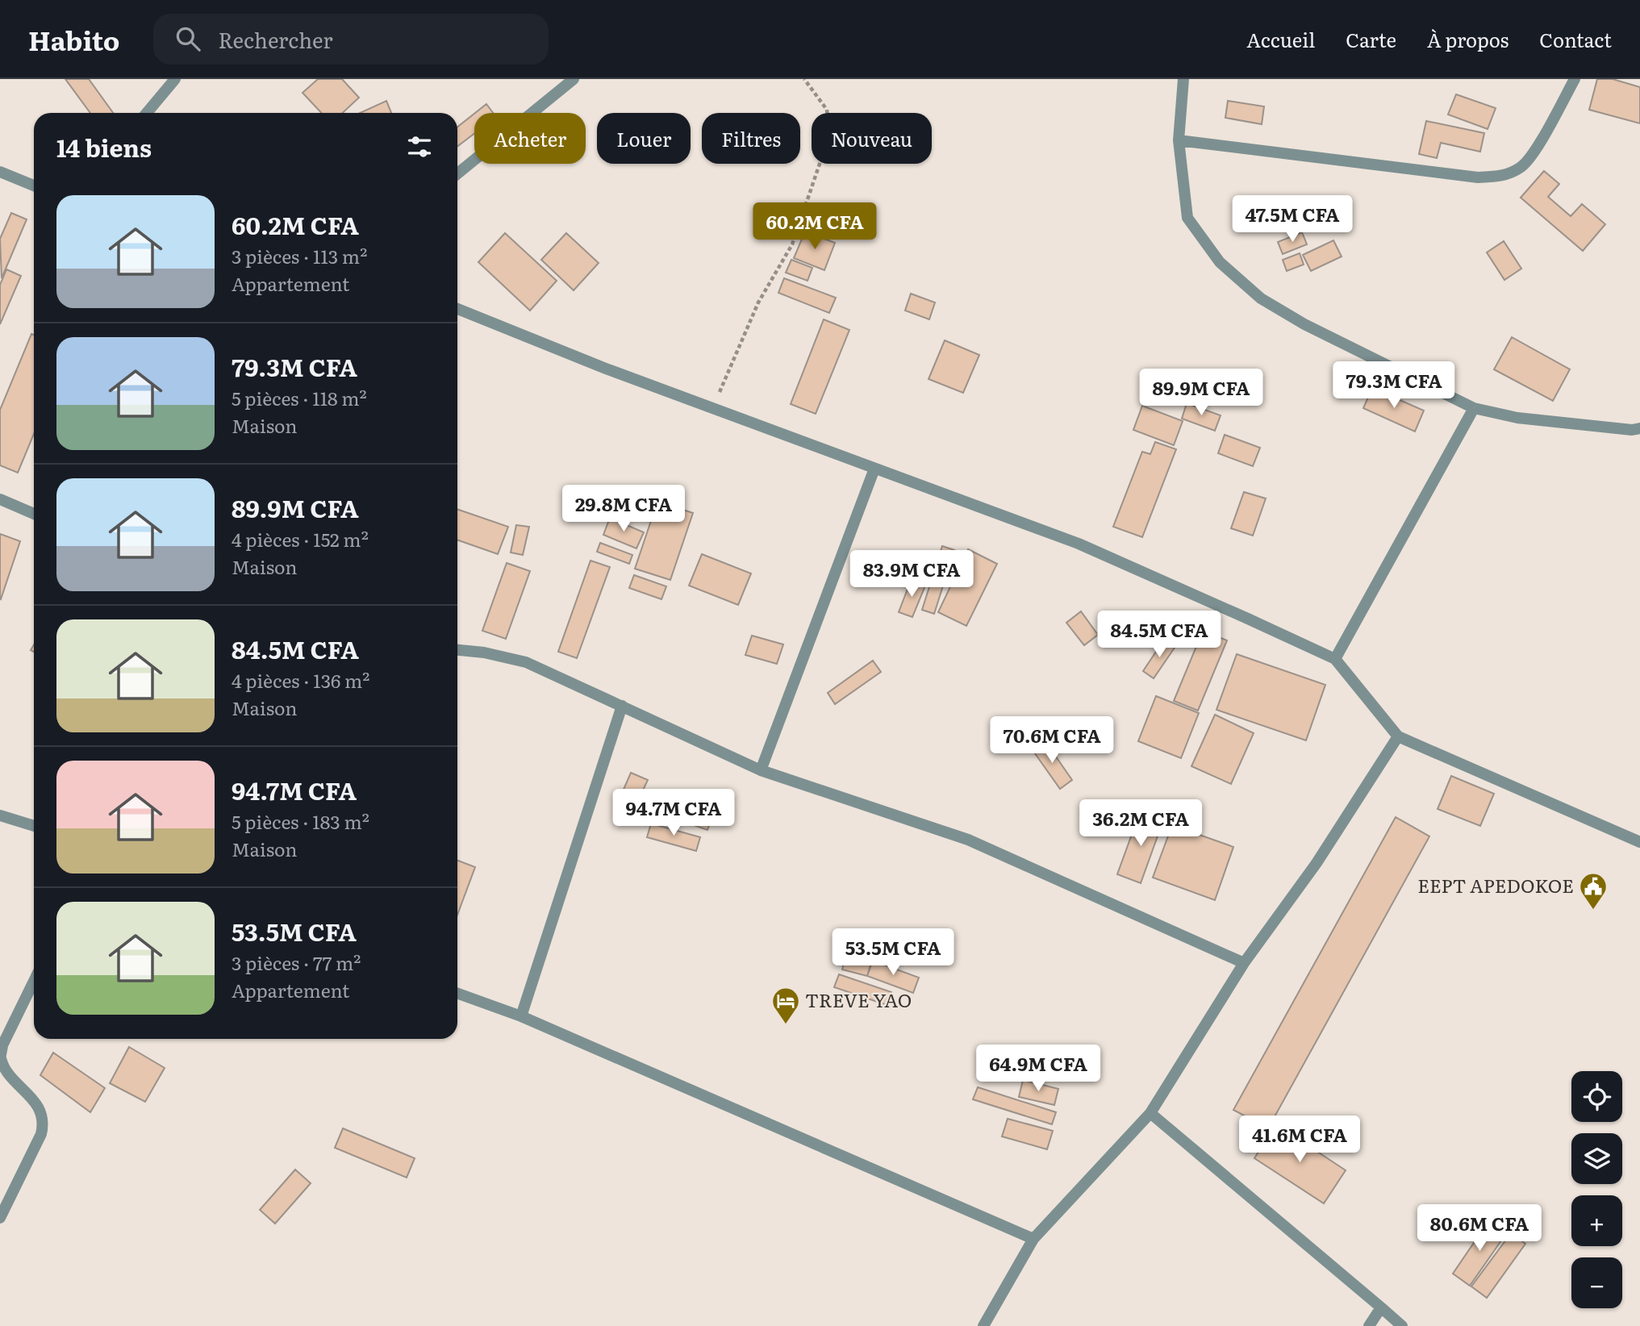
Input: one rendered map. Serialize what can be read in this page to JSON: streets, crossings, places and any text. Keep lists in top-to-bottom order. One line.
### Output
{"places":{"public building":["EEPT APEDOKOE"],"hotel":["TREVE YAO"]},"page":{"header":"Habito","search":"Rechercher","nav":["Accueil","Carte","À propos","Contact"],"chip":["Acheter","Louer","Filtres","Nouveau"],"heading":"14 biens","list":[{"name":"60.2M CFA","note":"3 pièces · 113 m² · Appartement"},{"name":"79.3M CFA","note":"5 pièces · 118 m² · Maison"},{"name":"89.9M CFA","note":"4 pièces · 152 m² · Maison"},{"name":"84.5M CFA","note":"4 pièces · 136 m² · Maison"},{"name":"94.7M CFA","note":"5 pièces · 183 m² · Maison"},{"name":"53.5M CFA","note":"3 pièces · 77 m² · Appartement"}],"price":["47.5M CFA","60.2M CFA","79.3M CFA","89.9M CFA","29.8M CFA","83.9M CFA","84.5M CFA","70.6M CFA","94.7M CFA","36.2M CFA","53.5M CFA","64.9M CFA","41.6M CFA","80.6M CFA"],"map_buttons":["+","−"]}}
